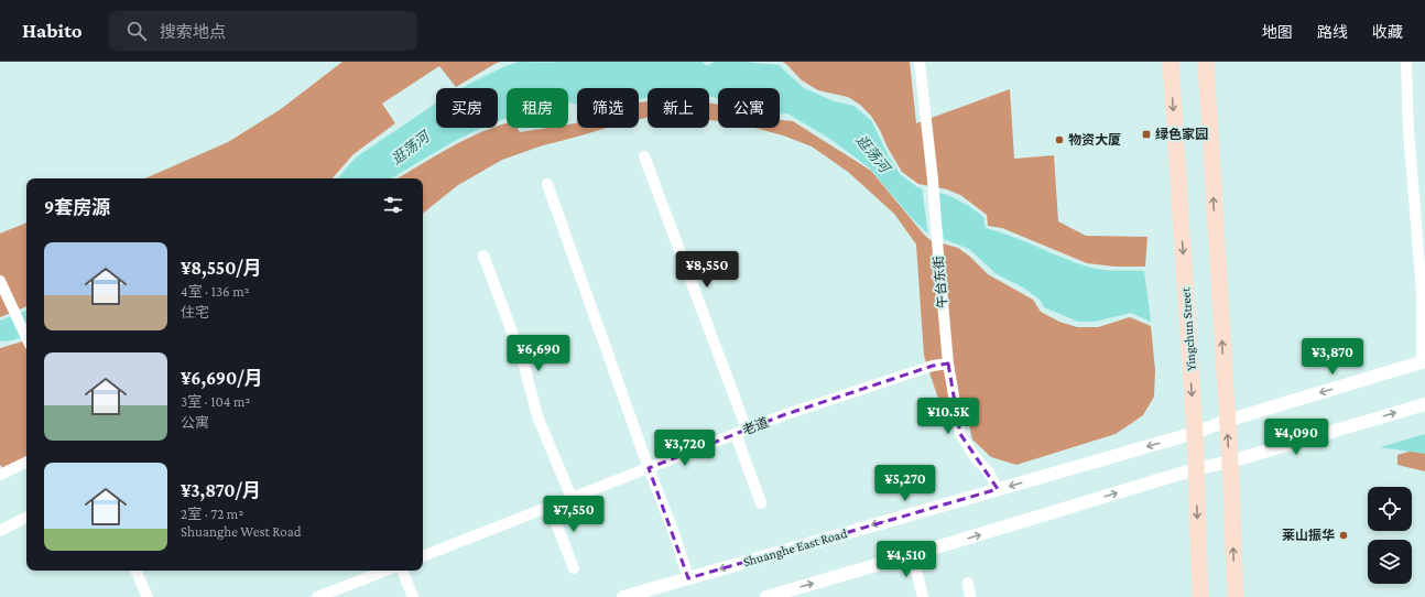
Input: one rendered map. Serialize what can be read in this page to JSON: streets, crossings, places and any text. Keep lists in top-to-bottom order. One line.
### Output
{"streets":{"main road":["Yingchun Street"],"street":["午台东街","老道","Shuanghe East Road"]},"crossings":[["午台东街","老道"],["午台东街","Shuanghe East Road"],["Yingchun Street","Shuanghe East Road"]],"water":["逛荡河"],"places":{"transit":["绿色家园"],"other":["物资大厦","莱山振华"]},"page":{"header":"Habito","search":"搜索地点","nav":["地图","路线","收藏"],"chip":["买房","租房","筛选","新上","公寓"],"heading":"9套房源","list":[{"name":"¥8,550/月","note":"4室 · 136 m² · 住宅"},{"name":"¥6,690/月","note":"3室 · 104 m² · 公寓"},{"name":"¥3,870/月","note":"2室 · 72 m² · Shuanghe West Road"}],"price":["¥8,550","¥6,690","¥3,870","¥10.5K","¥4,090","¥3,720","¥5,270","¥7,550","¥4,510"]}}
